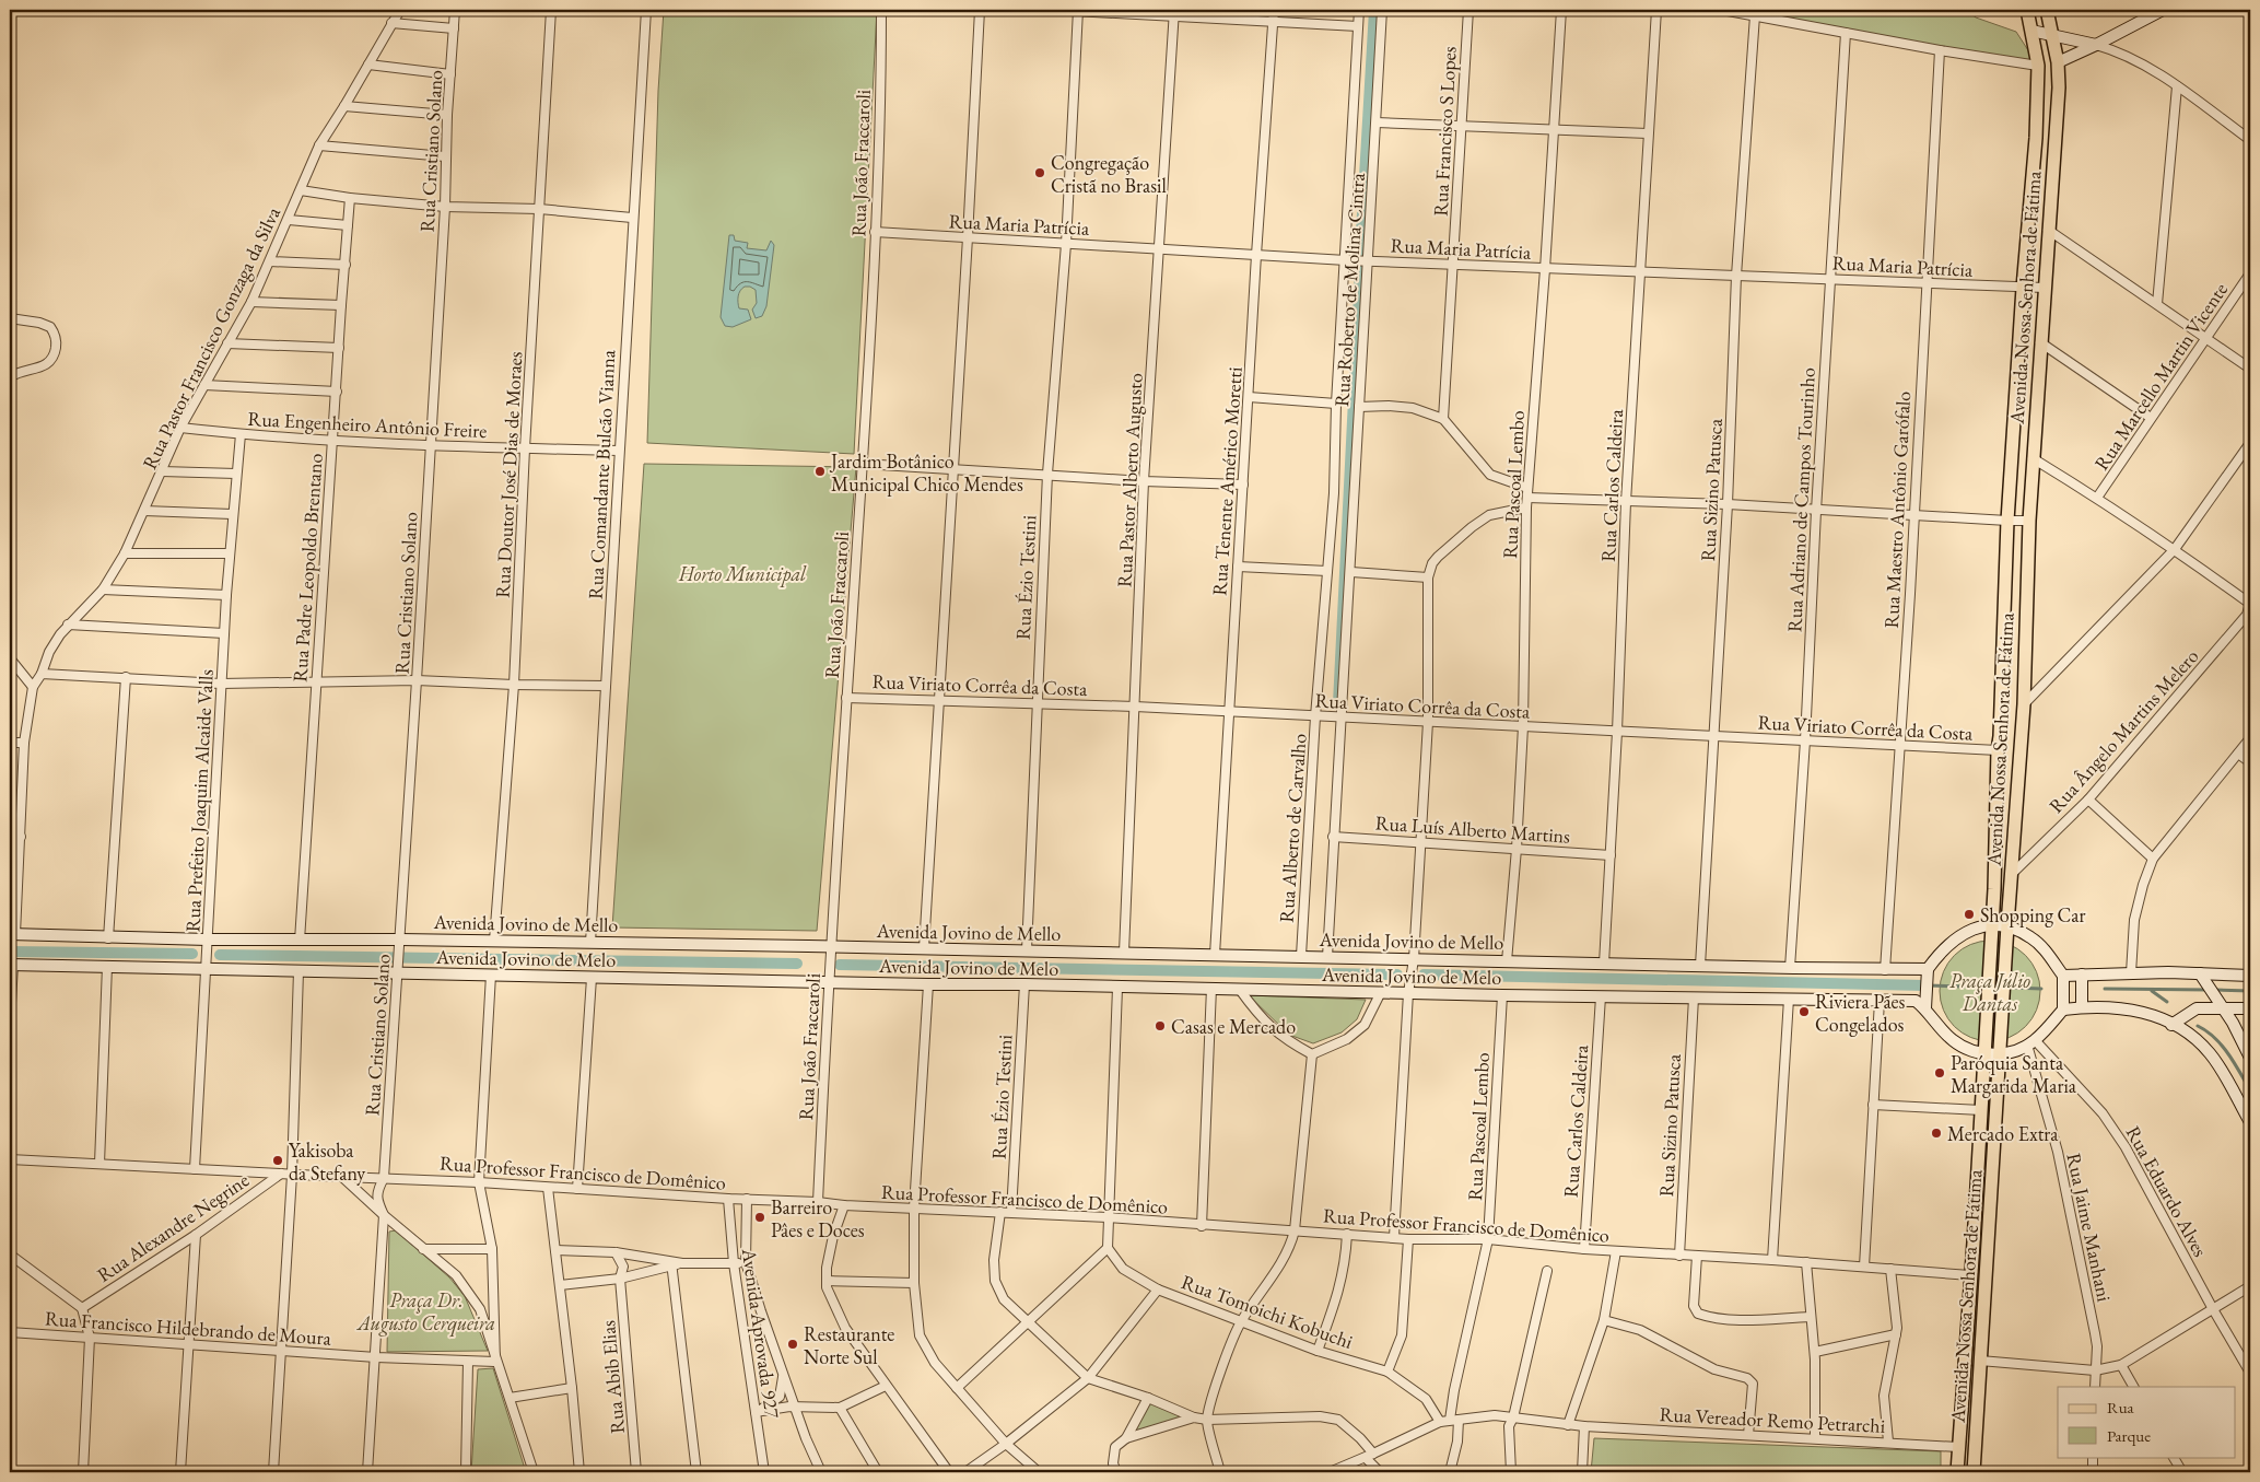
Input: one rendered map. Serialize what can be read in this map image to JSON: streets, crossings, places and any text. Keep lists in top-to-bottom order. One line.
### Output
{"streets":{"main road":["Avenida Nossa Senhora de Fátima","Avenida Jovino de Mello","Avenida Jovino de Melo"],"street":["Rua Francisco S Lopes","Rua Cristiano Solano","Rua João Fraccaroli","Rua Maria Patrícia","Rua Roberto de Molina Cintra","Rua Pastor Francisco Gonzaga da Silva","Rua Marcello Martin Vicente","Rua Engenheiro Antônio Freire","Rua Doutor José Dias de Moraes","Rua Comandante Bulcão Vianna","Rua Pastor Alberto Augusto","Rua Tenente Américo Moretti","Rua Pascoal Lembo","Rua Carlos Caldeira","Rua Sizino Patusca","Rua Adriano de Campos Tourinho","Rua Maestro Antônio Garófalo","Rua Padre Leopoldo Brentano","Rua Ézio Testini","Rua Viriato Corrêa da Costa","Rua Ângelo Martins Melero","Rua Prefeito Joaquim Alcaide Valls","Rua Alberto de Carvalho","Rua Luís Alberto Martins","Rua Professor Francisco de Domênico","Rua Eduardo Alves","Rua Alexandre Negrine","Rua Jaime Manhani","Rua Tomoichi Kobuchi","Rua Francisco Hildebrando de Moura","Avenida Aprovada 927","Rua Abib Elias","Rua Vereador Remo Petrarchi"]},"crossings":[["Rua Francisco S Lopes","Rua Maria Patrícia"],["Rua Cristiano Solano","Rua Engenheiro Antônio Freire"],["Rua Cristiano Solano","Avenida Jovino de Mello"],["Rua Cristiano Solano","Avenida Jovino de Melo"],["Rua Cristiano Solano","Rua Professor Francisco de Domênico"],["Rua Cristiano Solano","Rua Francisco Hildebrando de Moura"],["Rua João Fraccaroli","Rua Maria Patrícia"],["Rua João Fraccaroli","Rua Viriato Corrêa da Costa"],["Rua João Fraccaroli","Avenida Jovino de Mello"],["Rua João Fraccaroli","Avenida Jovino de Melo"],["Rua João Fraccaroli","Rua Professor Francisco de Domênico"],["Rua Maria Patrícia","Rua Roberto de Molina Cintra"],["Rua Maria Patrícia","Avenida Nossa Senhora de Fátima"],["Rua Maria Patrícia","Rua Pastor Alberto Augusto"],["Rua Maria Patrícia","Rua Tenente Américo Moretti"],["Rua Maria Patrícia","Rua Pascoal Lembo"],["Rua Maria Patrícia","Rua Carlos Caldeira"],["Rua Maria Patrícia","Rua Sizino Patusca"],["Rua Maria Patrícia","Rua Adriano de Campos Tourinho"],["Rua Maria Patrícia","Rua Maestro Antônio Garófalo"],["Rua Maria Patrícia","Rua Ézio Testini"],["Rua Roberto de Molina Cintra","Rua Alberto de Carvalho"],["Avenida Nossa Senhora de Fátima","Rua Viriato Corrêa da Costa"],["Avenida Nossa Senhora de Fátima","Rua Ângelo Martins Melero"],["Avenida Nossa Senhora de Fátima","Rua Professor Francisco de Domênico"],["Avenida Nossa Senhora de Fátima","Rua Vereador Remo Petrarchi"],["Rua Pastor Francisco Gonzaga da Silva","Rua Engenheiro Antônio Freire"],["Rua Engenheiro Antônio Freire","Rua Doutor José Dias de Moraes"],["Rua Engenheiro Antônio Freire","Rua Comandante Bulcão Vianna"],["Rua Engenheiro Antônio Freire","Rua Padre Leopoldo Brentano"],["Rua Engenheiro Antônio Freire","Rua Prefeito Joaquim Alcaide Valls"],["Rua Doutor José Dias de Moraes","Avenida Jovino de Mello"],["Rua Comandante Bulcão Vianna","Avenida Jovino de Mello"],["Rua Pastor Alberto Augusto","Rua Viriato Corrêa da Costa"],["Rua Pastor Alberto Augusto","Avenida Jovino de Mello"],["Rua Tenente Américo Moretti","Rua Viriato Corrêa da Costa"],["Rua Tenente Américo Moretti","Avenida Jovino de Mello"],["Rua Pascoal Lembo","Rua Viriato Corrêa da Costa"],["Rua Pascoal Lembo","Rua Luís Alberto Martins"],["Rua Pascoal Lembo","Avenida Jovino de Mello"],["Rua Pascoal Lembo","Avenida Jovino de Melo"],["Rua Pascoal Lembo","Rua Professor Francisco de Domênico"],["Rua Carlos Caldeira","Rua Viriato Corrêa da Costa"],["Rua Carlos Caldeira","Rua Luís Alberto Martins"],["Rua Carlos Caldeira","Avenida Jovino de Mello"],["Rua Carlos Caldeira","Avenida Jovino de Melo"],["Rua Carlos Caldeira","Rua Professor Francisco de Domênico"],["Rua Sizino Patusca","Rua Viriato Corrêa da Costa"],["Rua Sizino Patusca","Avenida Jovino de Mello"],["Rua Sizino Patusca","Avenida Jovino de Melo"],["Rua Sizino Patusca","Rua Professor Francisco de Domênico"],["Rua Adriano de Campos Tourinho","Rua Viriato Corrêa da Costa"],["Rua Adriano de Campos Tourinho","Avenida Jovino de Mello"],["Rua Maestro Antônio Garófalo","Rua Viriato Corrêa da Costa"],["Rua Maestro Antônio Garófalo","Avenida Jovino de Mello"],["Rua Padre Leopoldo Brentano","Avenida Jovino de Mello"],["Rua Ézio Testini","Rua Viriato Corrêa da Costa"],["Rua Ézio Testini","Avenida Jovino de Mello"],["Rua Ézio Testini","Avenida Jovino de Melo"],["Rua Ézio Testini","Rua Professor Francisco de Domênico"],["Rua Viriato Corrêa da Costa","Rua Alberto de Carvalho"],["Rua Prefeito Joaquim Alcaide Valls","Avenida Jovino de Mello"],["Rua Prefeito Joaquim Alcaide Valls","Avenida Jovino de Melo"],["Rua Prefeito Joaquim Alcaide Valls","Rua Professor Francisco de Domênico"],["Rua Alberto de Carvalho","Avenida Jovino de Mello"],["Rua Professor Francisco de Domênico","Rua Alexandre Negrine"],["Rua Professor Francisco de Domênico","Avenida Aprovada 927"],["Rua Eduardo Alves","Rua Jaime Manhani"]],"parks":["Horto Municipal","Praça Júlio Dantas","Praça Dr. Augusto Cerqueira"],"places":["Congregação Cristã no Brasil","Jardim Botânico Municipal Chico Mendes","Shopping Car","Riviera Pães Congelados","Casas e Mercado","Paróquia Santa Margarida Maria","Mercado Extra","Yakisoba da Stefany","Barreiro Pâes e Doces","Restaurante Norte Sul"],"legend":["Rua","Parque"]}
